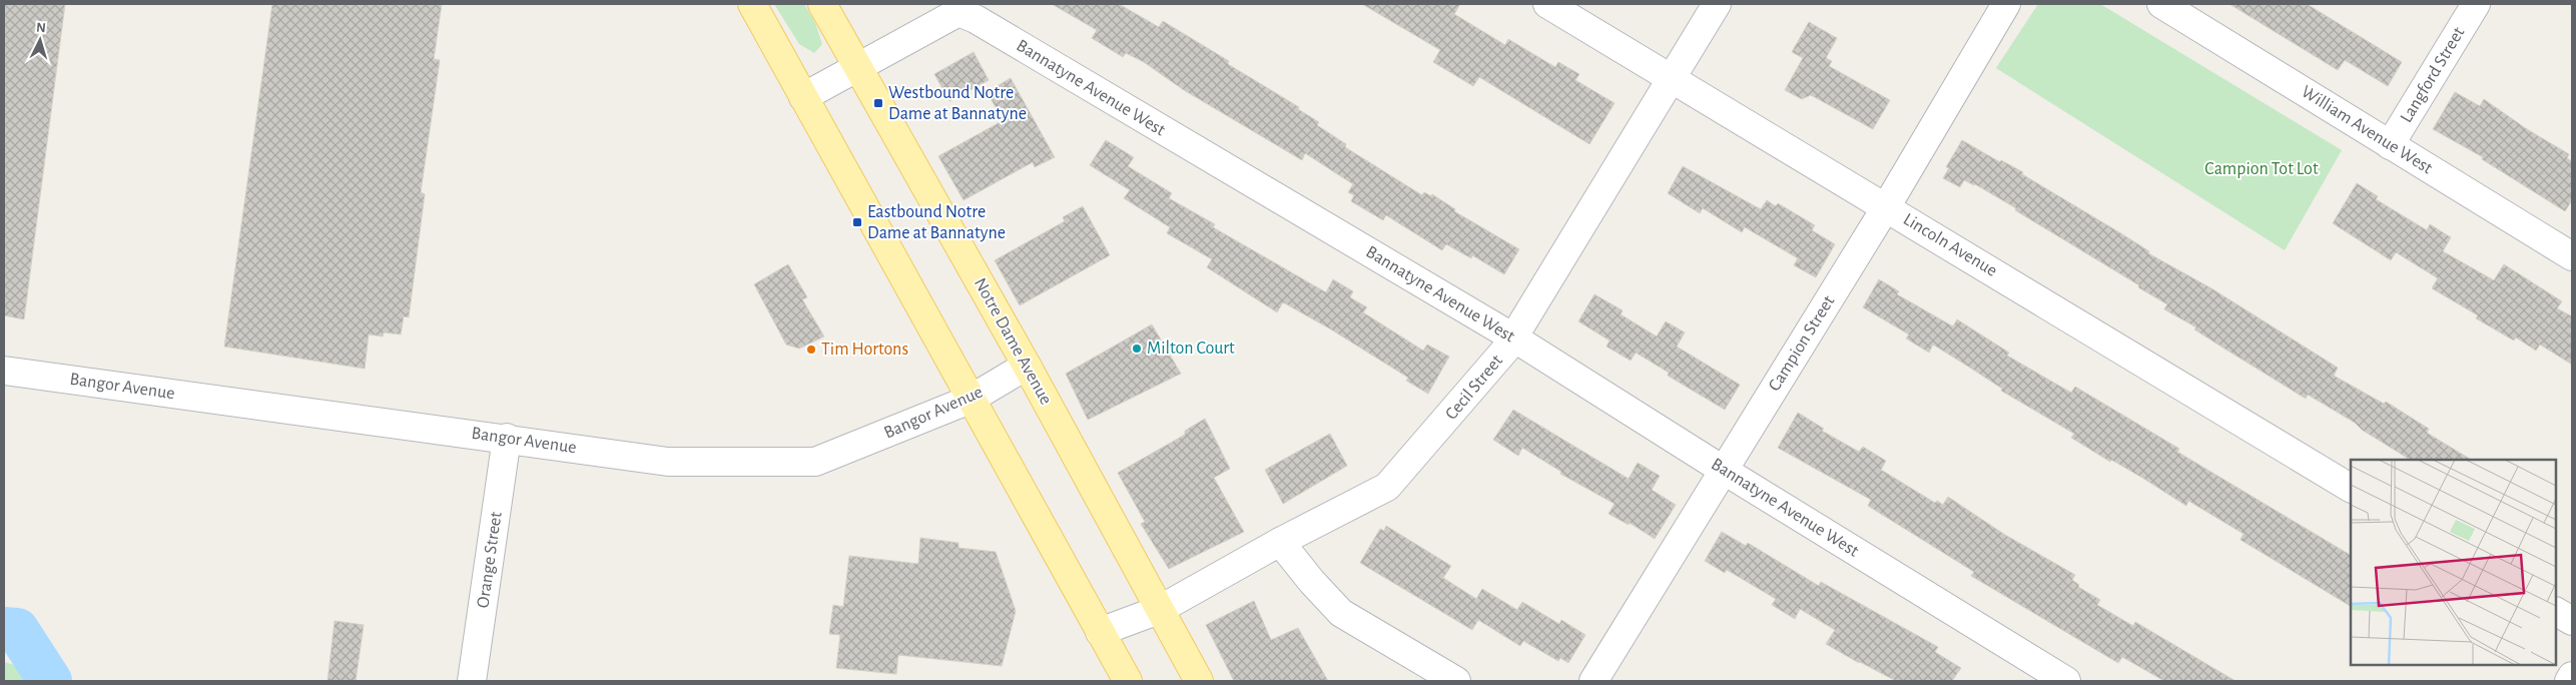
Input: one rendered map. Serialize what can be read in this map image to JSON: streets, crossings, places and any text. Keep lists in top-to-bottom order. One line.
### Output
{"streets":{"main road":["Notre Dame Avenue"],"street":["Langford Street","Bannatyne Avenue West","William Avenue West","Lincoln Avenue","Campion Street","Bangor Avenue","Cecil Street","Orange Street"]},"crossings":[["Langford Street","William Avenue West"],["Bannatyne Avenue West","Notre Dame Avenue"],["Bannatyne Avenue West","Campion Street"],["Bannatyne Avenue West","Cecil Street"],["Lincoln Avenue","Campion Street"],["Lincoln Avenue","Cecil Street"],["Notre Dame Avenue","Bangor Avenue"],["Notre Dame Avenue","Cecil Street"],["Bangor Avenue","Orange Street"]],"parks":["Campion Tot Lot"],"places":{"transit":["Westbound Notre Dame at Bannatyne","Eastbound Notre Dame at Bannatyne"],"other":["Milton Court","Tim Hortons"]},"north":"top"}
